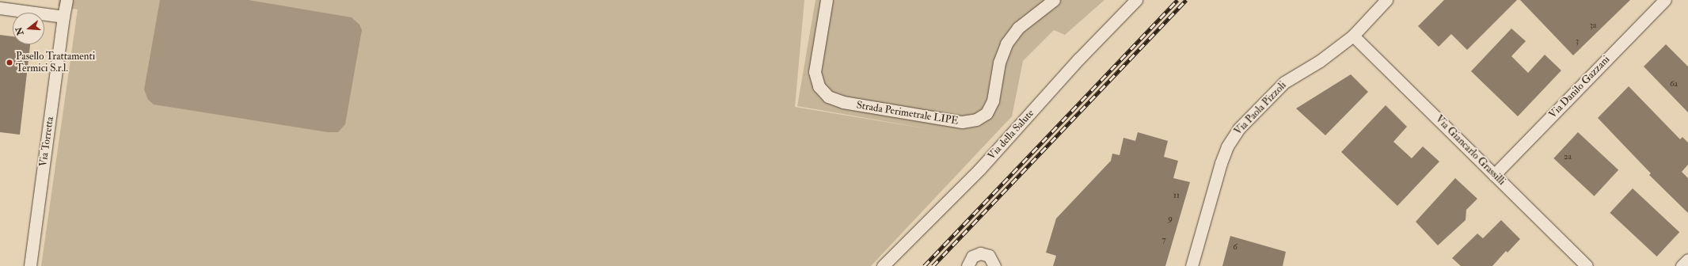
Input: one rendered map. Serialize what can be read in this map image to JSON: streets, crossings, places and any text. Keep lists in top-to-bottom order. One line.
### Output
{"streets":{"street":["Via Danilo Gazzani","Via Paola Pizzoli","Strada Perimetrale LIPE","Via della Salute","Via Torretta","Via Giancarlo Grassilli"]},"crossings":[["Via Danilo Gazzani","Via Giancarlo Grassilli"],["Via Paola Pizzoli","Via Giancarlo Grassilli"]],"places":["Pasello Trattamenti Termici S.r.l."],"house_numbers":["3a","3","6a","2a","11","9","7","6"],"north":"left"}
